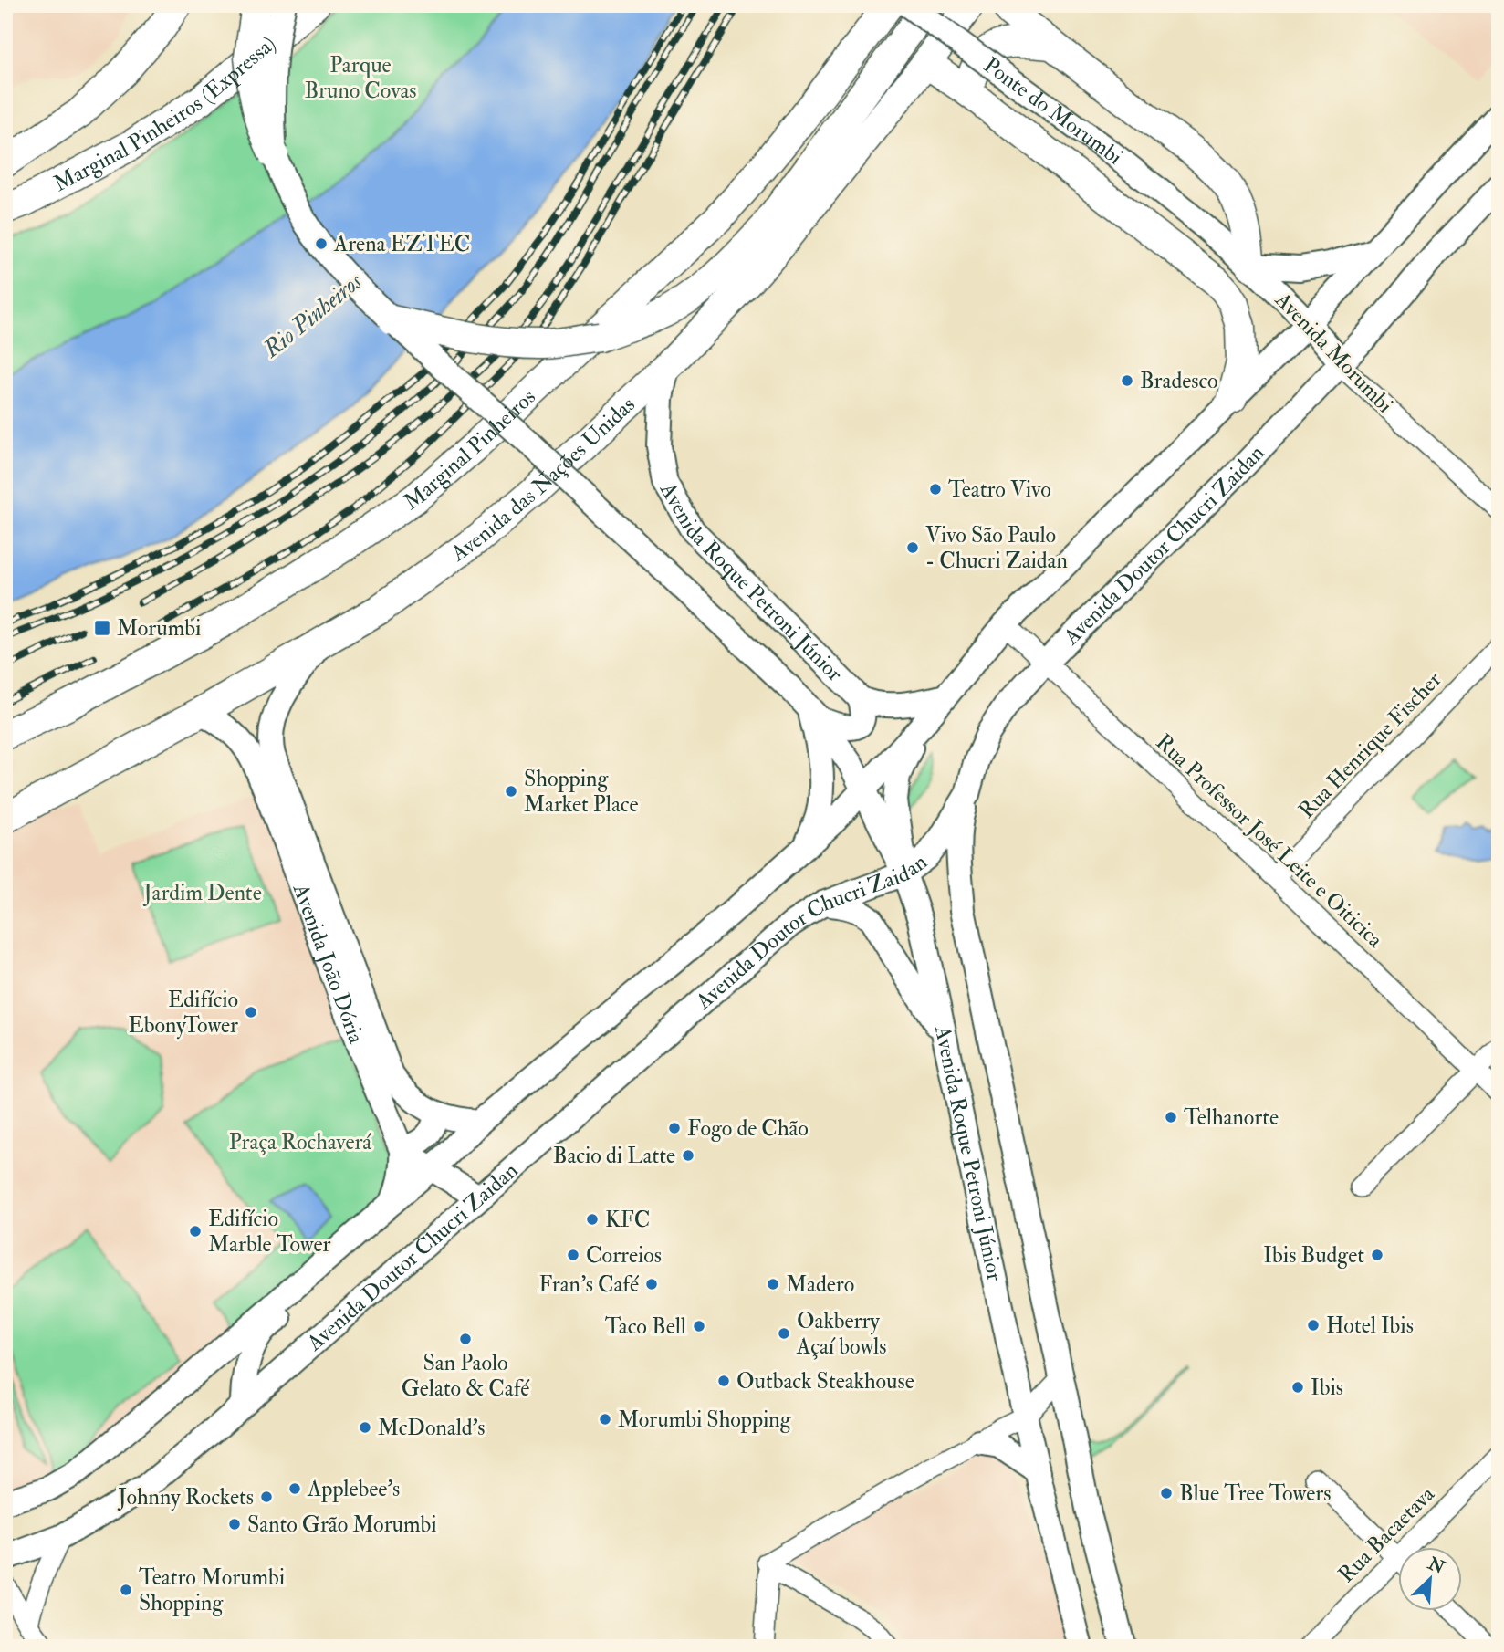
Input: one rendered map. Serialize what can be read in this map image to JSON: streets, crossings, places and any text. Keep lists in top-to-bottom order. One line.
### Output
{"streets":{"highway":["Marginal Pinheiros (Expressa)","Marginal Pinheiros","Avenida das Nações Unidas"],"main road":["Ponte do Morumbi","Avenida Morumbi","Avenida Doutor Chucri Zaidan","Avenida Roque Petroni Júnior","Avenida João Dória"],"street":["Rua Henrique Fischer","Rua Professor José Leite e Oiticica","Rua Bacaetava"]},"crossings":[["Ponte do Morumbi","Avenida Morumbi"],["Avenida Morumbi","Avenida Doutor Chucri Zaidan"],["Avenida das Nações Unidas","Avenida Roque Petroni Júnior"],["Avenida das Nações Unidas","Avenida João Dória"],["Avenida Doutor Chucri Zaidan","Avenida Roque Petroni Júnior"],["Avenida Doutor Chucri Zaidan","Rua Professor José Leite e Oiticica"],["Rua Henrique Fischer","Rua Professor José Leite e Oiticica"]],"water":["Rio Pinheiros"],"parks":["Parque Bruno Covas","Jardim Dente","Praça Rochaverá"],"places":{"other":["Arena EZTEC","Bradesco","Teatro Vivo","Vivo São Paulo - Chucri Zaidan","Shopping Market Place","Edifício EbonyTower","Telhanorte","Fogo de Chão","Bacio di Latte","KFC","Edifício Marble Tower","Correios","Ibis Budget","Fran's Café","Madero","Hotel Ibis","Taco Bell","Oakberry Açaí bowls","San Paolo Gelato & Café","Outback Steakhouse","Ibis","Morumbi Shopping","McDonald's","Applebee's","Blue Tree Towers","Johnny Rockets","Santo Grão Morumbi","Teatro Morumbi Shopping"],"transit":["Morumbi"]},"north":"top right"}
